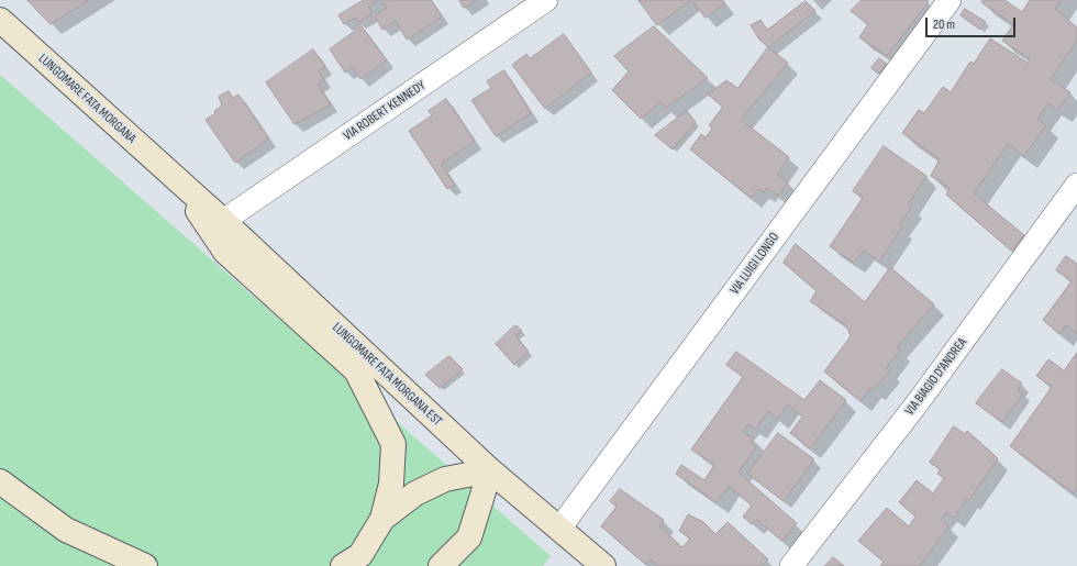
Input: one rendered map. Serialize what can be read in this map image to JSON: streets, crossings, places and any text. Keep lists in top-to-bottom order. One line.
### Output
{"streets":{"street":["LUNGOMARE FATA MORGANA","VIA ROBERT KENNEDY","VIA LUIGI LONGO","LUNGOMARE FATA MORGANA EST","VIA BIAGIO D'ANDREA"]},"crossings":[["LUNGOMARE FATA MORGANA","LUNGOMARE FATA MORGANA EST"],["VIA ROBERT KENNEDY","LUNGOMARE FATA MORGANA EST"],["VIA LUIGI LONGO","LUNGOMARE FATA MORGANA EST"]],"scale_bar":"20 m"}
